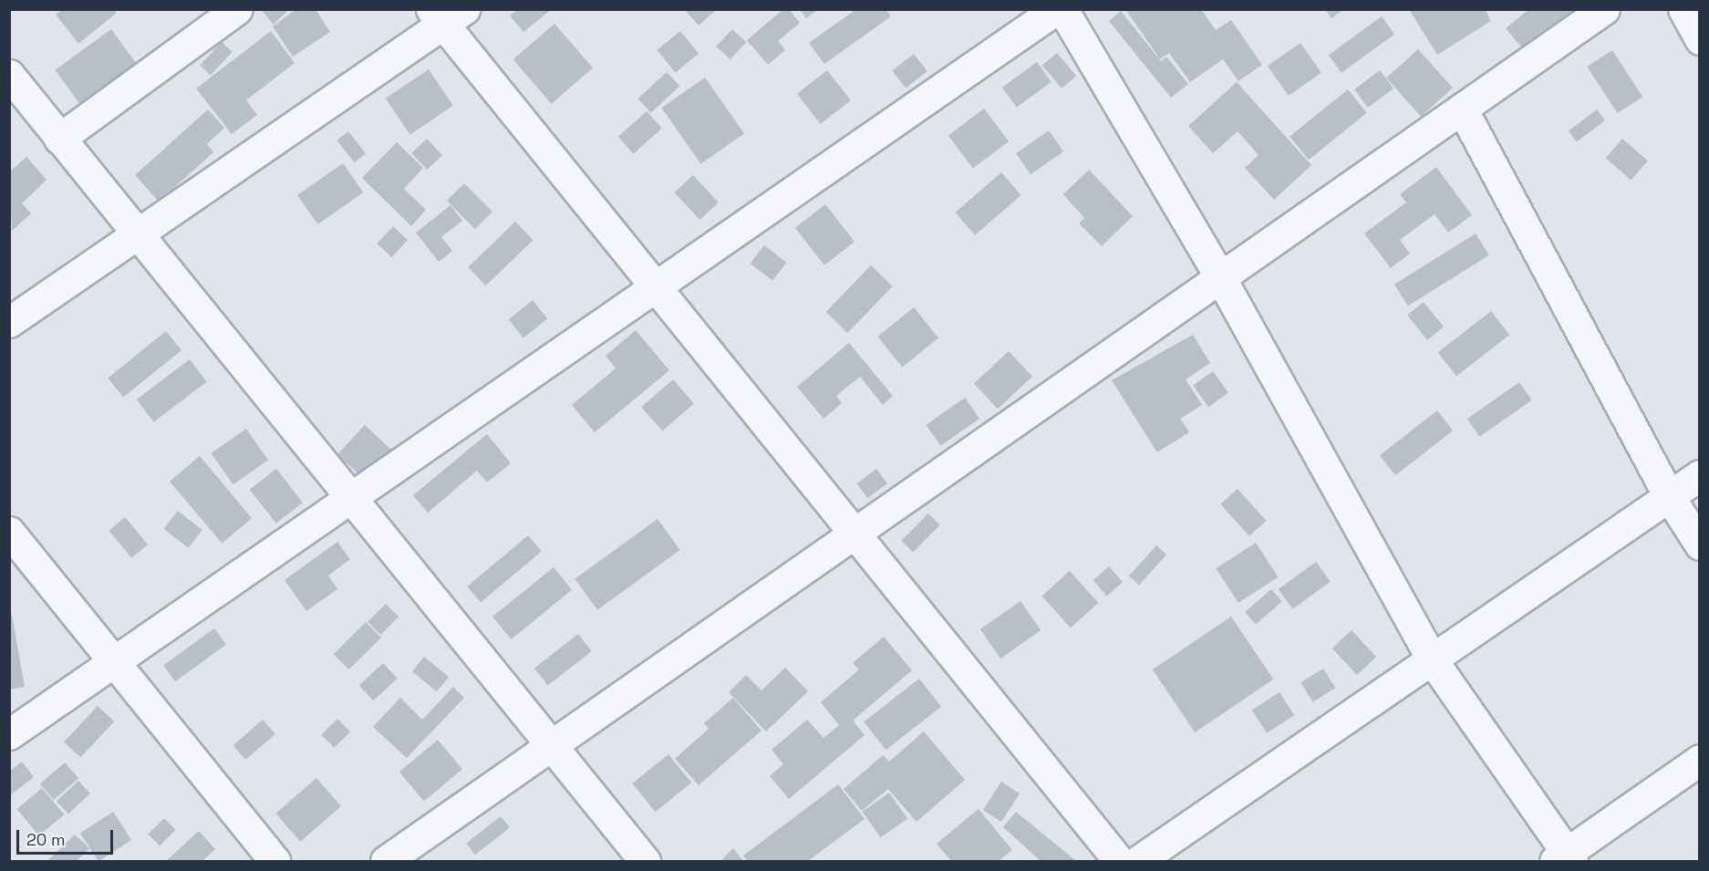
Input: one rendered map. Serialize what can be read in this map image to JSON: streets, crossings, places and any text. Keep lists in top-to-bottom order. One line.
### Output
{"scale_bar":"20 m"}
